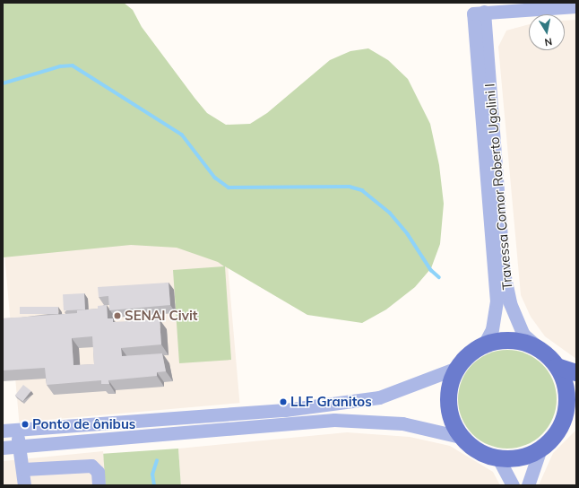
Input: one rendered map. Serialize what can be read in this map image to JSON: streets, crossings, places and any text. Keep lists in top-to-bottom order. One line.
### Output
{"streets":{"street":["Travessa Comor Roberto Ugolini I"]},"places":["SENAI Civit","LLF Granitos","Ponto de ônibus"],"north":"bottom"}
